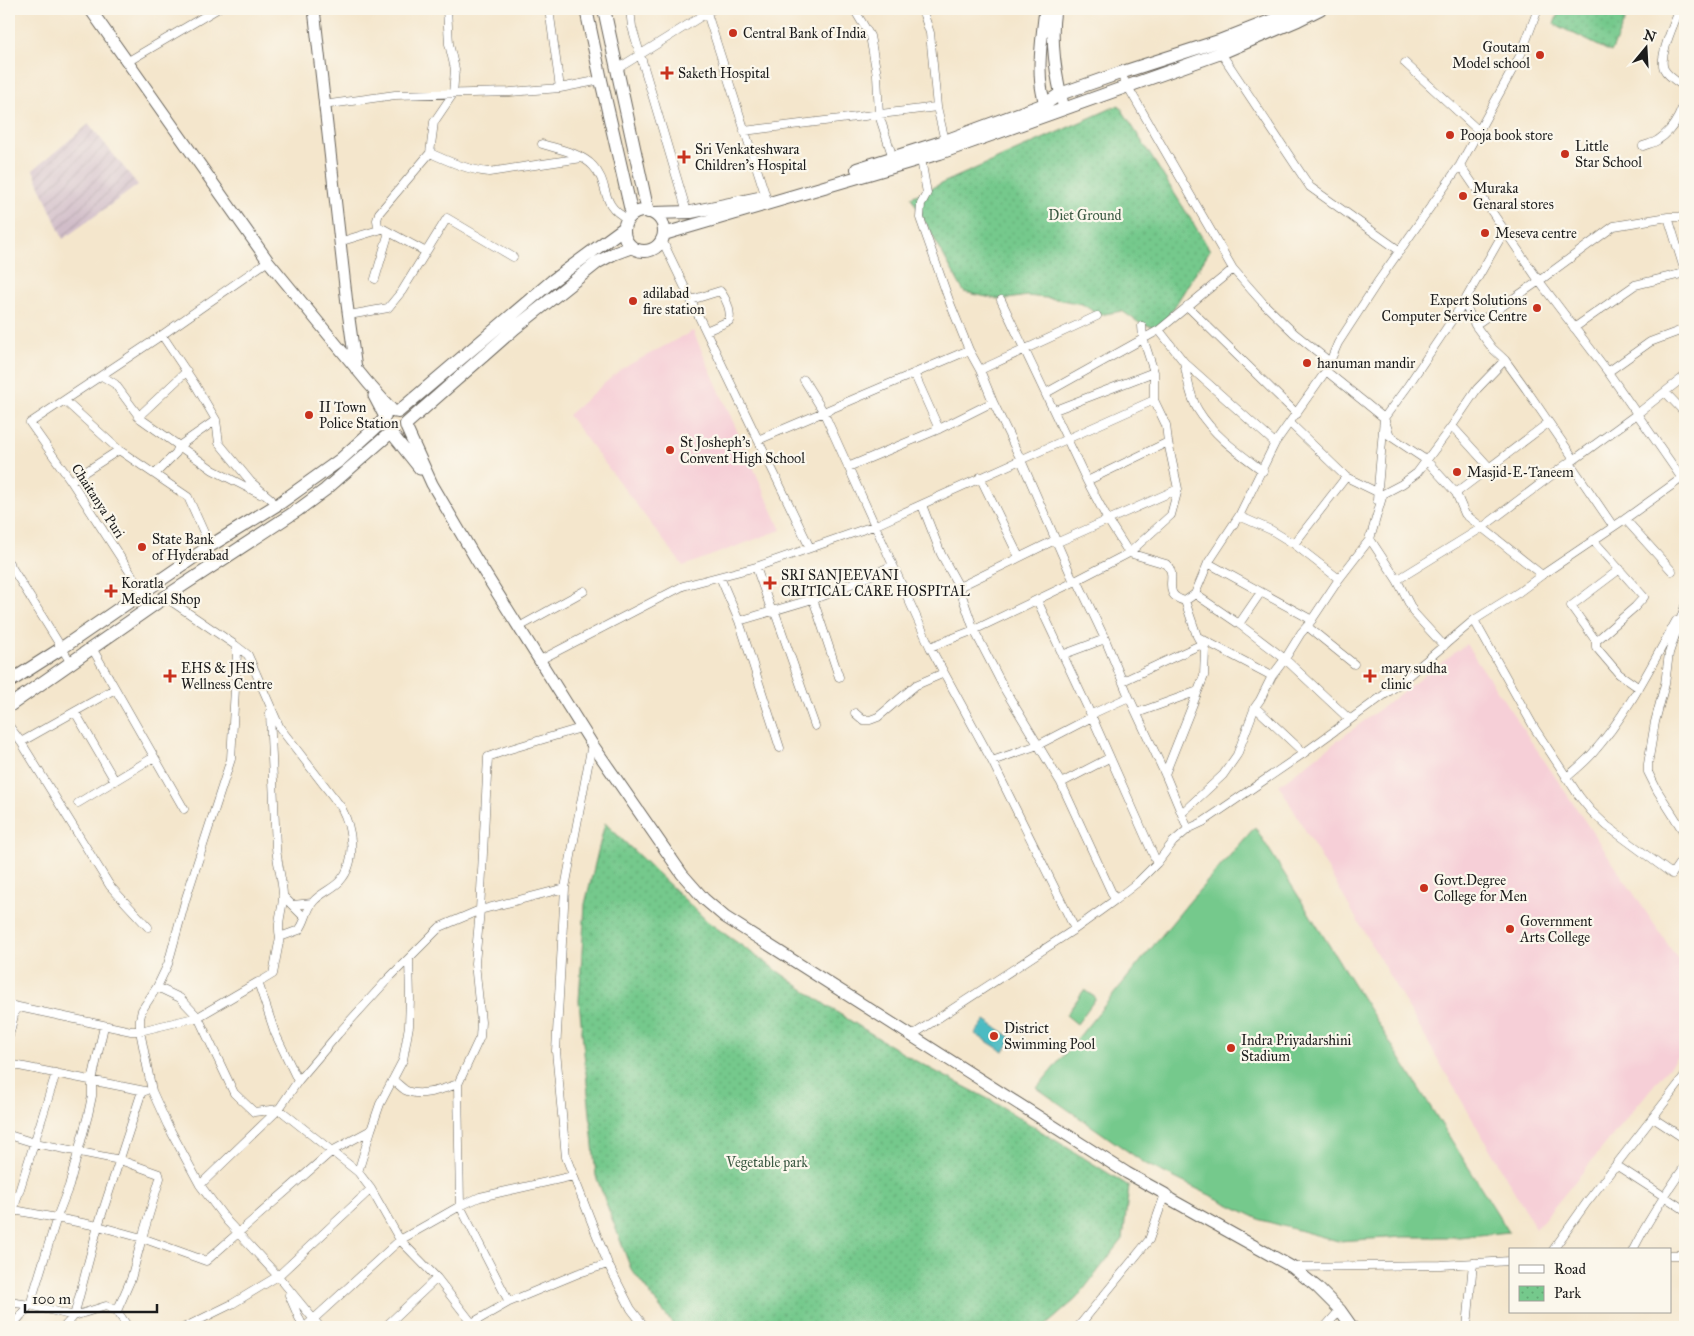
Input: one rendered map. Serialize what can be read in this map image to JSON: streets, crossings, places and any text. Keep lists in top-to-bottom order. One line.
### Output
{"streets":{"street":["Chaitanya Puri"]},"parks":["Diet Ground","Vegetable park"],"places":{"other":["Central Bank of India","Goutam Model school","Pooja book store","Little Star School","Muraka Genaral stores","Meseva centre","adilabad fire station","Expert Solutions Computer Service Centre","hanuman mandir","II Town Police Station","St Josheph's Convent High School","Masjid-E-Taneem","State Bank of Hyderabad","Govt.Degree College for Men","Government Arts College","District Swimming Pool","Indra Priyadarshini Stadium"],"health":["Saketh Hospital","Sri Venkateshwara Children's Hospital","SRI SANJEEVANI CRITICAL CARE HOSPITAL","Koratla Medical Shop","EHS & JHS Wellness Centre","mary sudha clinic"]},"legend":["Road","Park"],"scale_bar":"100 m","north":"top"}
